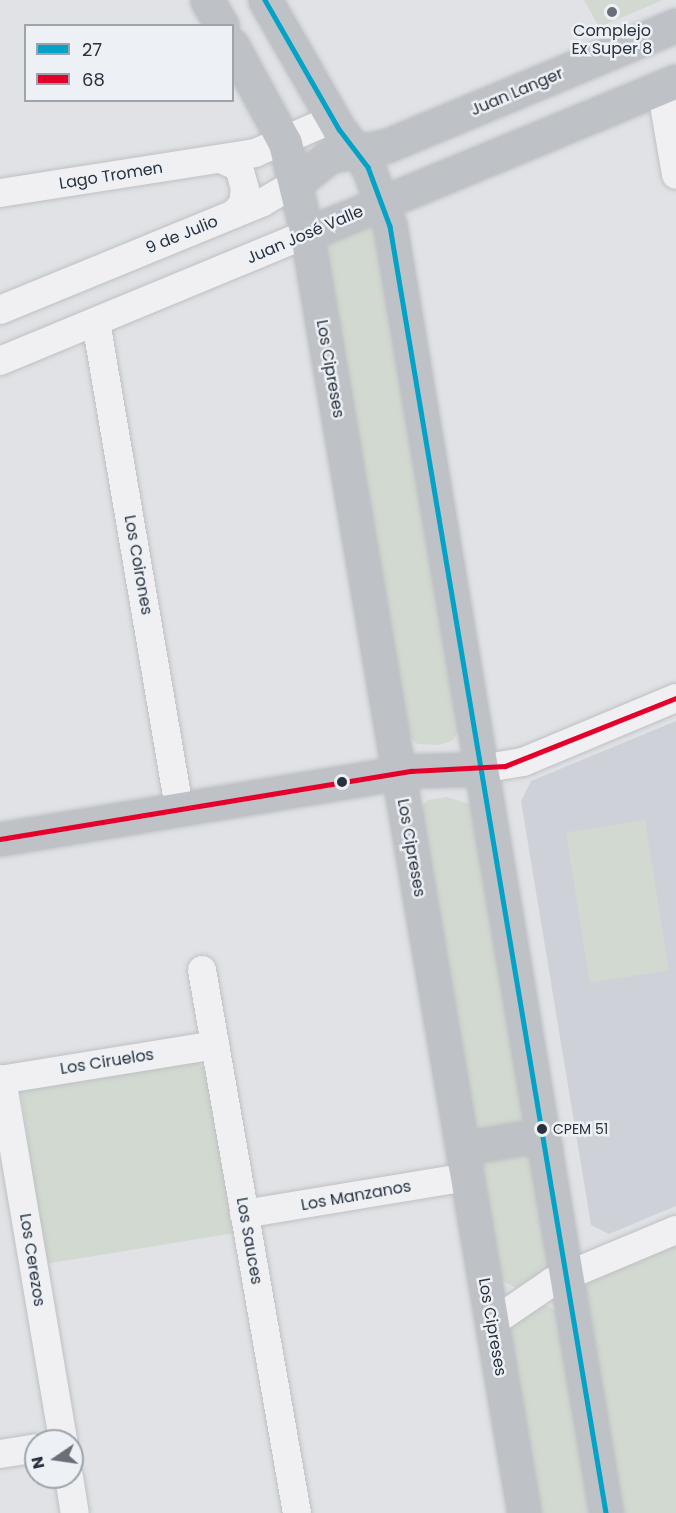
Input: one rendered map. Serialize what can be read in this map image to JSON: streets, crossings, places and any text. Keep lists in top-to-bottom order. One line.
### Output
{"streets":{"main road":["Juan Langer","9 de Julio","Juan José Valle","Los Cipreses"],"street":["Lago Tromen","Los Coirones","Los Ciruelos","Los Manzanos","Los Sauces","Los Cerezos"]},"crossings":[["Juan Langer","9 de Julio"],["Lago Tromen","Los Cipreses"],["9 de Julio","Los Cipreses"],["Juan José Valle","Los Cipreses"],["Juan José Valle","Los Coirones"],["Los Cipreses","Los Manzanos"],["Los Ciruelos","Los Sauces"],["Los Ciruelos","Los Cerezos"],["Los Manzanos","Los Sauces"]],"places":["Complejo Ex Super 8","CPEM 51"],"lines":["transit line 27","transit line 68"],"legend":["27","68"],"north":"left"}
